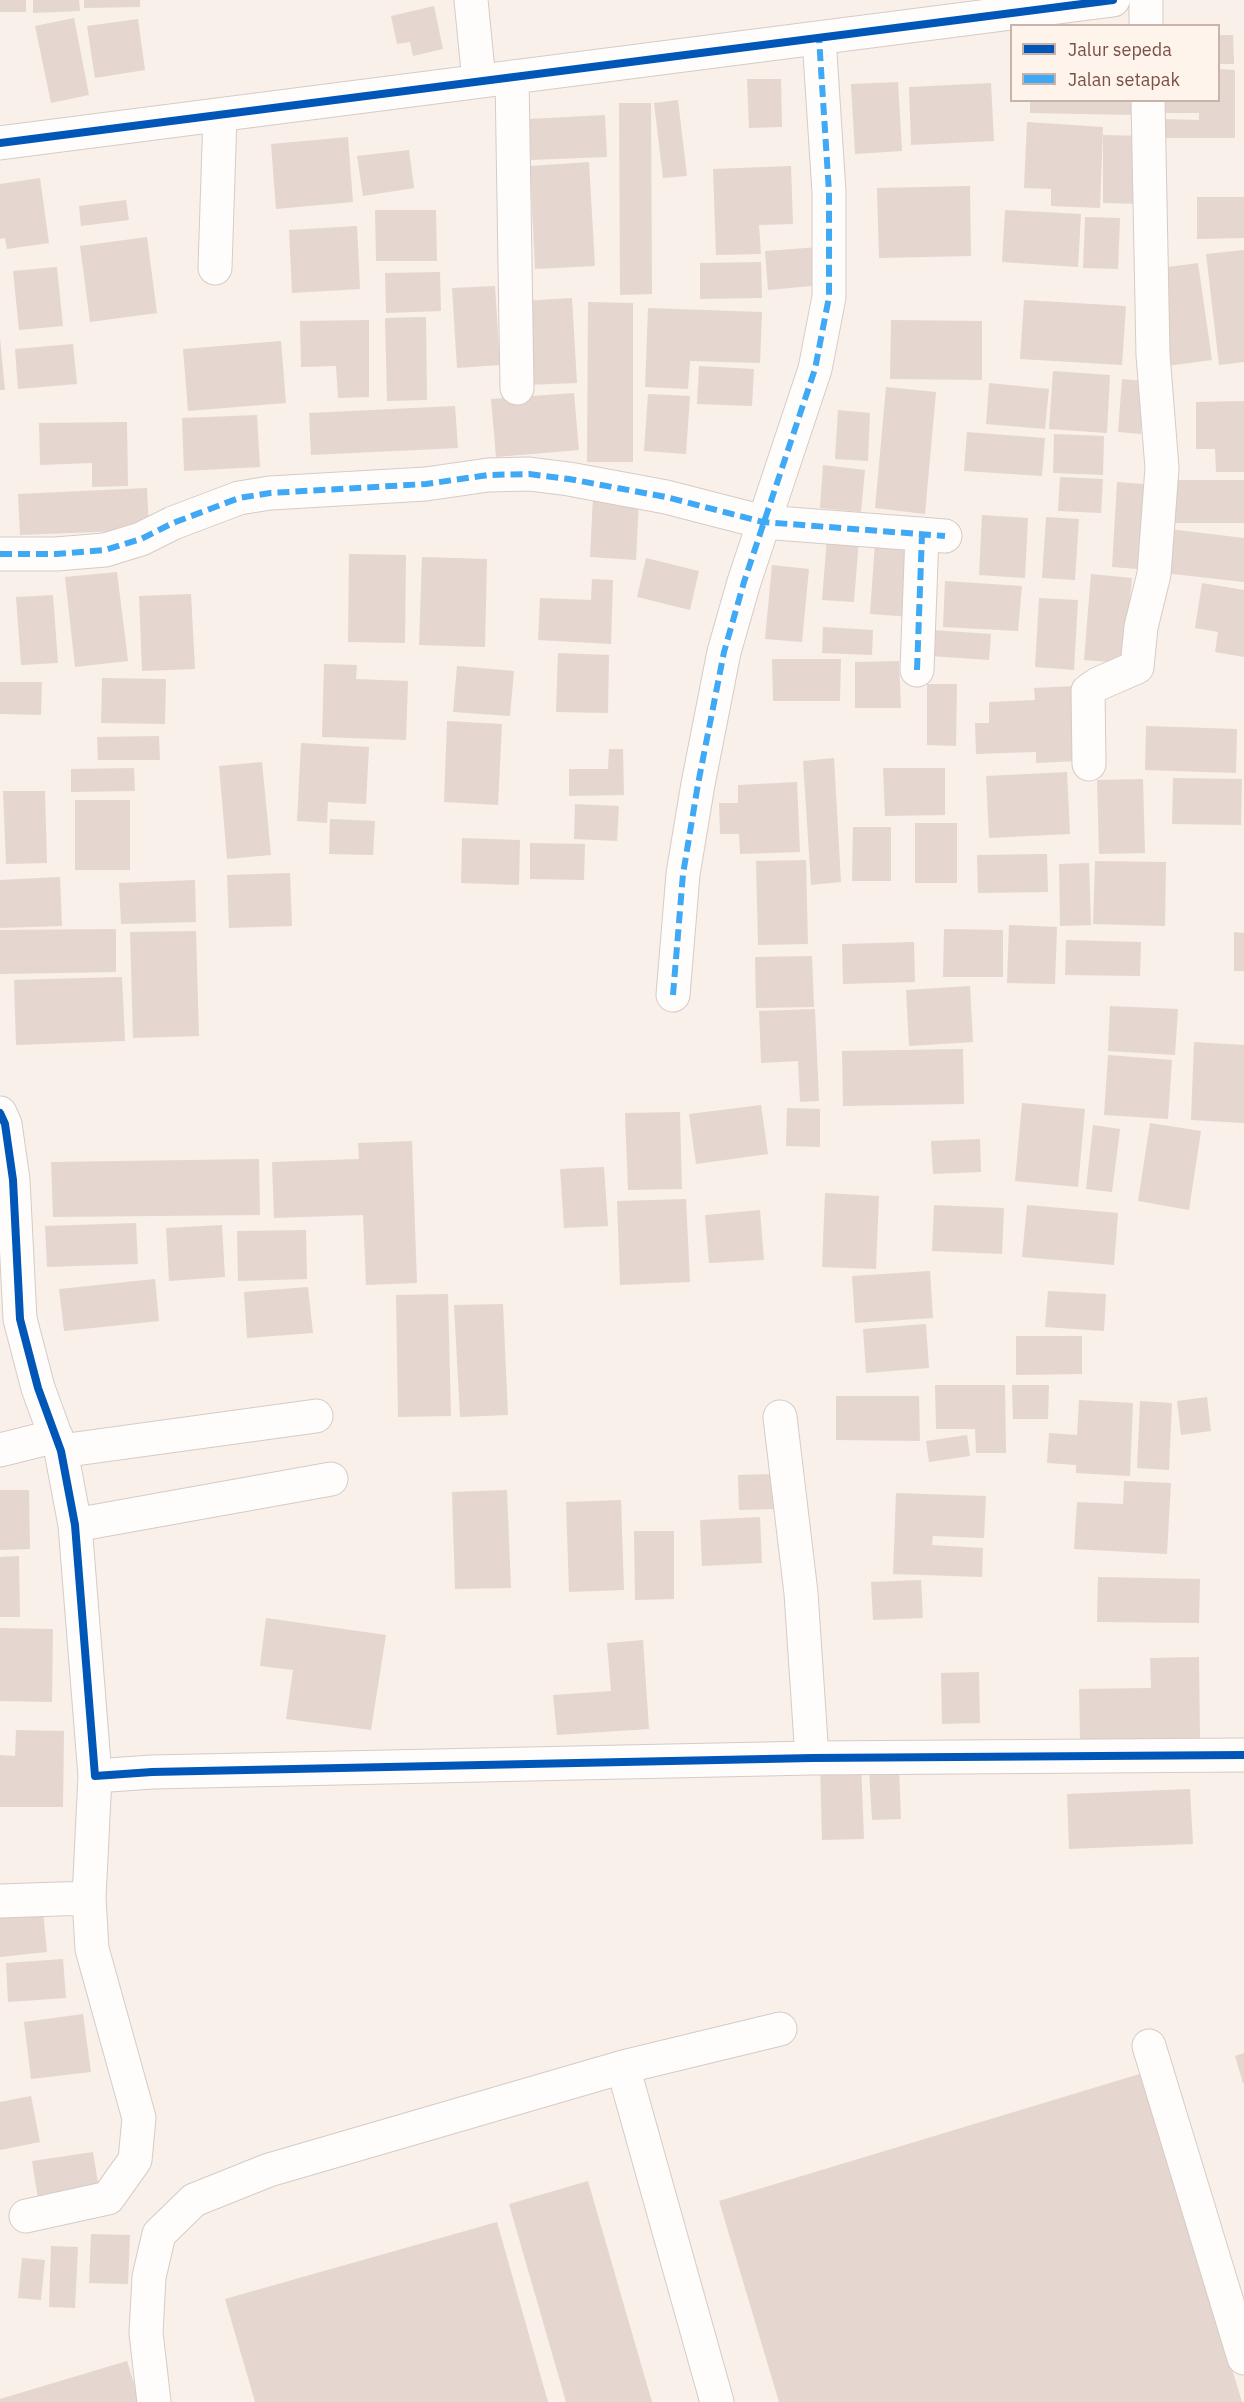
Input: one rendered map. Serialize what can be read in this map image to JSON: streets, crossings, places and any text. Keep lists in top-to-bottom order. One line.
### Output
{"legend":["Jalur sepeda","Jalan setapak"]}
